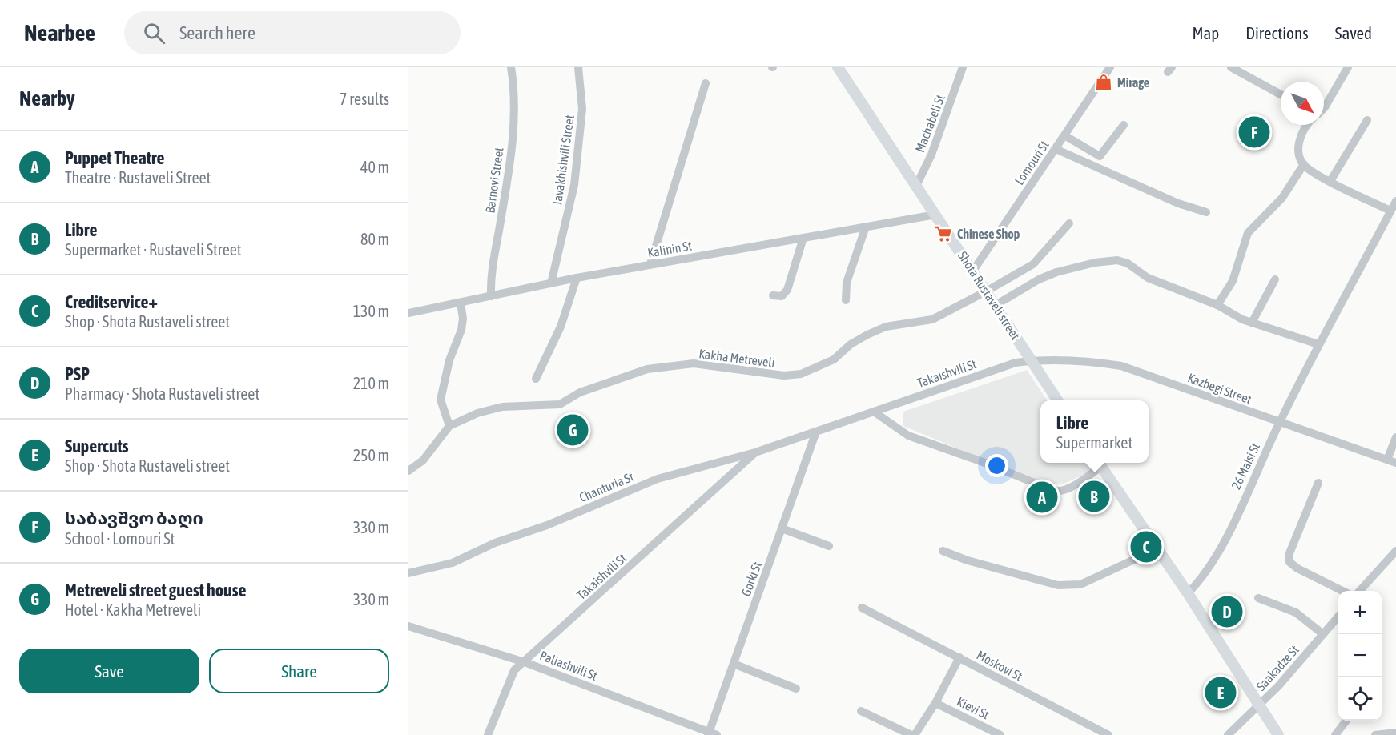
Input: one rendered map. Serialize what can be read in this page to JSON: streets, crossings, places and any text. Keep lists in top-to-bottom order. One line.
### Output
{"streets":{"main road":["Shota Rustaveli street"],"street":["Machabeli St","Javakhishvili Street","Lomouri St","Barnovi Street","Kalinin St","Kakha Metreveli","Takaishvili St","Kazbegi Street","26 Maisi St","Chanturia St","Gorki St","Paliashvili St","Moskovi St","Saakadze St","Kievi St"]},"crossings":[["Machabeli St","Shota Rustaveli street"],["Javakhishvili Street","Kalinin St"],["Lomouri St","Shota Rustaveli street"],["Barnovi Street","Kalinin St"],["Kalinin St","Shota Rustaveli street"],["Shota Rustaveli street","Kakha Metreveli"],["Shota Rustaveli street","Takaishvili St"],["Shota Rustaveli street","Kazbegi Street"],["Takaishvili St","Kazbegi Street"],["Takaishvili St","Chanturia St"],["Takaishvili St","Gorki St"],["Takaishvili St","Paliashvili St"],["Kazbegi Street","26 Maisi St"],["Chanturia St","Gorki St"],["Gorki St","Paliashvili St"],["Moskovi St","Kievi St"]],"places":{"shop":["Mirage"],"supermarket":["Chinese Shop"]},"north":"bottom right","page":{"header":"Nearbee","search":"Search here","nav":["Map","Directions","Saved"],"heading":["Nearby","7 results"],"pins":["F","G","B","A","C","D","E"],"list":[{"mark":"A","name":"Puppet Theatre","note":"Theatre · Rustaveli Street","value":"40 m"},{"mark":"B","name":"Libre","note":"Supermarket · Rustaveli Street","value":"80 m"},{"mark":"C","name":"Creditservice+","note":"Shop · Shota Rustaveli street","value":"130 m"},{"mark":"D","name":"PSP","note":"Pharmacy · Shota Rustaveli street","value":"210 m"},{"mark":"E","name":"Supercuts","note":"Shop · Shota Rustaveli street","value":"250 m"},{"mark":"F","name":"საბავშვო ბაღი","note":"School · Lomouri St","value":"330 m"},{"mark":"G","name":"Metreveli street guest house","note":"Hotel · Kakha Metreveli","value":"330 m"}],"popup":["Libre","Supermarket"],"map_buttons":["+","−"],"buttons":["Save","Share"]}}
